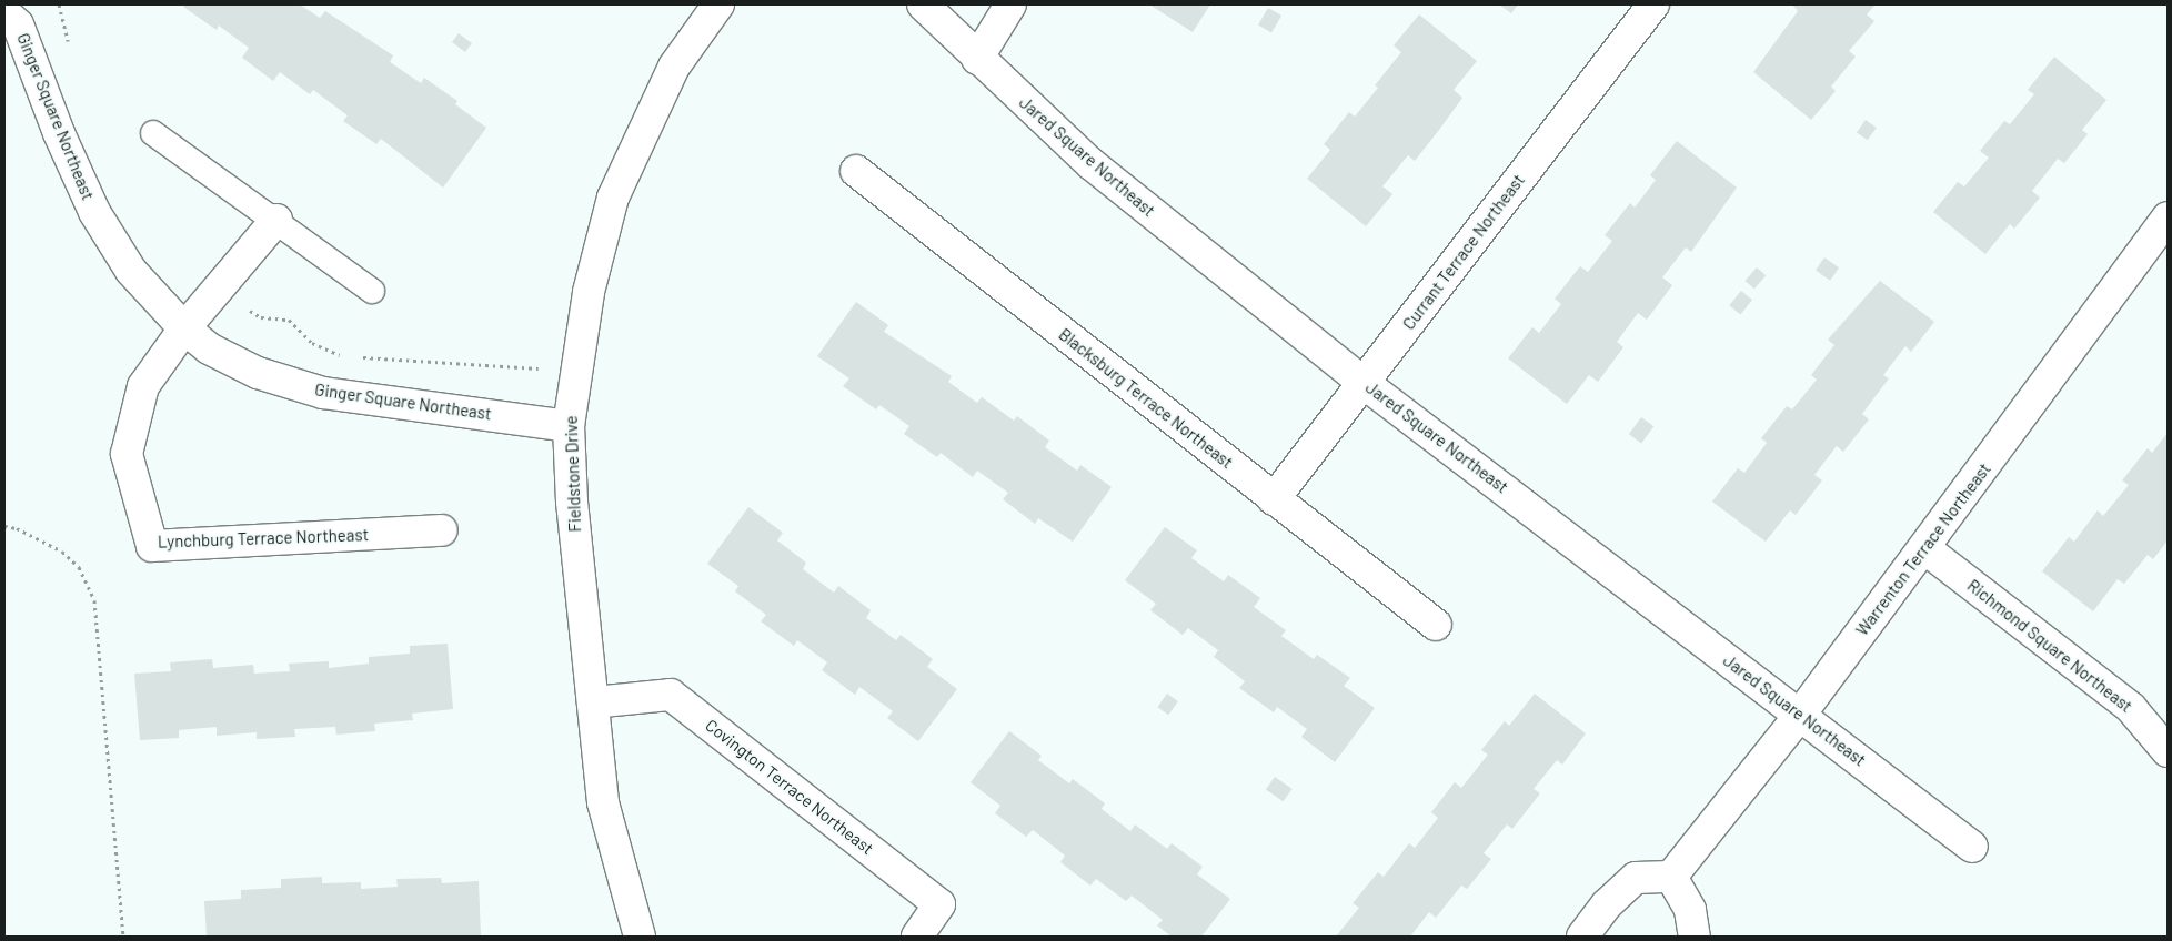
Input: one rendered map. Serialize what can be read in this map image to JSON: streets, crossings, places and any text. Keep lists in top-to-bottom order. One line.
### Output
{"streets":{"street":["Ginger Square Northeast","Jared Square Northeast","Currant Terrace Northeast","Blacksburg Terrace Northeast","Fieldstone Drive","Lynchburg Terrace Northeast","Warrenton Terrace Northeast","Richmond Square Northeast","Covington Terrace Northeast"]},"crossings":[["Ginger Square Northeast","Fieldstone Drive"],["Ginger Square Northeast","Lynchburg Terrace Northeast"],["Jared Square Northeast","Currant Terrace Northeast"],["Jared Square Northeast","Warrenton Terrace Northeast"],["Currant Terrace Northeast","Blacksburg Terrace Northeast"],["Fieldstone Drive","Covington Terrace Northeast"],["Warrenton Terrace Northeast","Richmond Square Northeast"]]}
